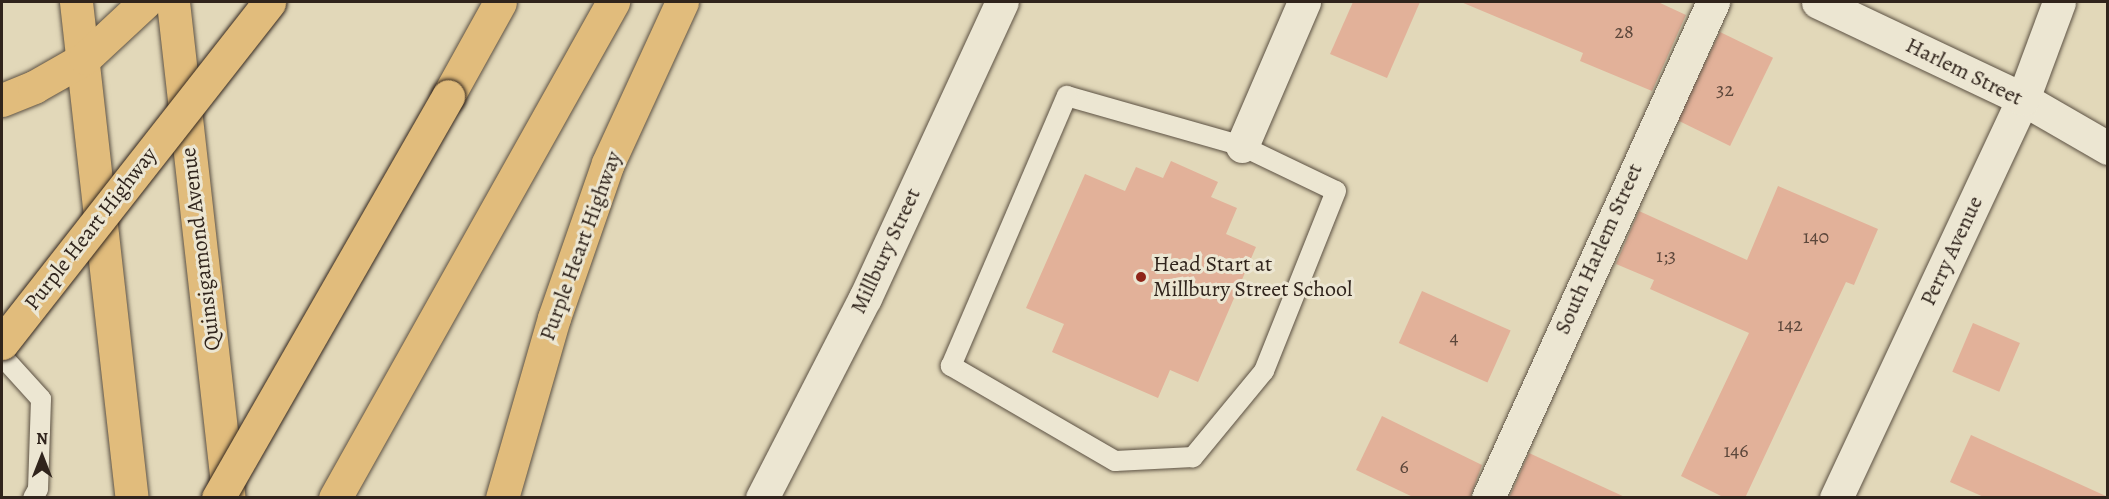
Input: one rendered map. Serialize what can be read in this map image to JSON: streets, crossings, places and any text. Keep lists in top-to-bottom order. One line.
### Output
{"streets":{"main road":["Purple Heart Highway","Quinsigamond Avenue"],"street":["Harlem Street","South Harlem Street","Millbury Street","Perry Avenue"]},"crossings":[["Harlem Street","Perry Avenue"]],"places":["Head Start at Millbury Street School"],"house_numbers":["28","32","140","1;3","142","4","146","6"],"north":"top"}
